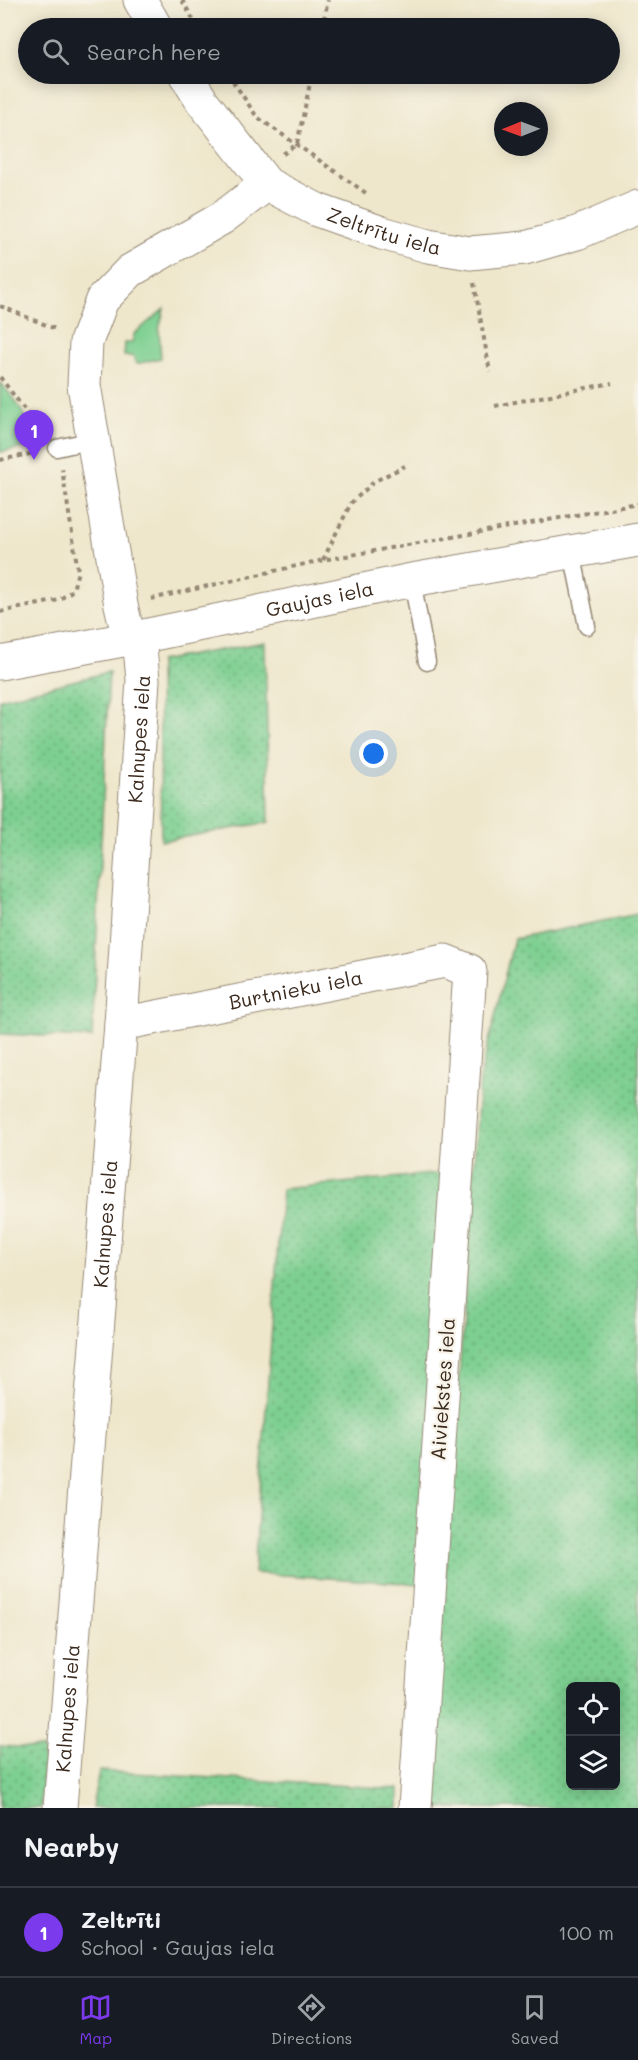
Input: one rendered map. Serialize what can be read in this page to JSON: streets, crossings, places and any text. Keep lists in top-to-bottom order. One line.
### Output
{"streets":{"street":["Zeltrītu iela","Gaujas iela","Kalnupes iela","Burtnieku iela","Aiviekstes iela"]},"crossings":[["Zeltrītu iela","Kalnupes iela"],["Gaujas iela","Kalnupes iela"],["Kalnupes iela","Burtnieku iela"],["Burtnieku iela","Aiviekstes iela"]],"north":"left","page":{"search":"Search here","pins":"1","heading":"Nearby","list":[{"mark":"1","name":"Zeltrīti","note":"School · Gaujas iela","value":"100 m"}],"nav":["Map","Directions","Saved"]}}
